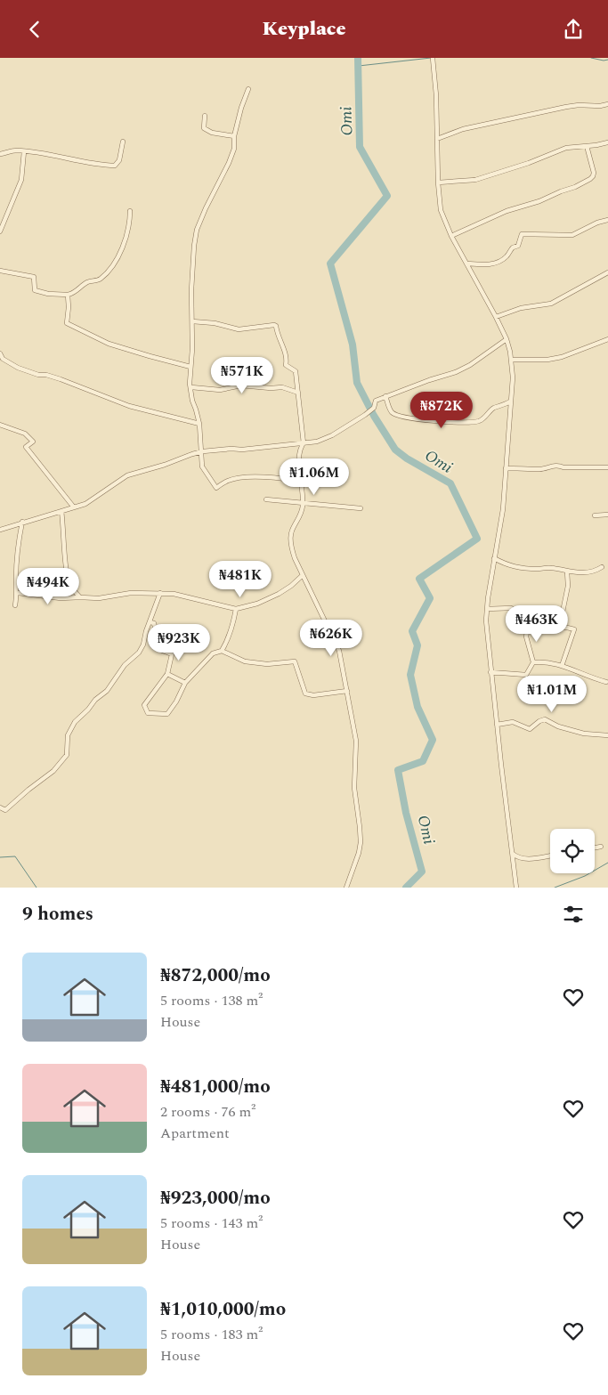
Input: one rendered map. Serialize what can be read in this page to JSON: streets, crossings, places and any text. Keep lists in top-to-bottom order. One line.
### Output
{"water":["Omi"],"page":{"header":"Keyplace","price":["₦571K","₦872K","₦1.06M","₦481K","₦494K","₦463K","₦626K","₦923K","₦1.01M"],"heading":"9 homes","list":[{"name":"₦872,000/mo","note":"5 rooms · 138 m² · House"},{"name":"₦481,000/mo","note":"2 rooms · 76 m² · Apartment"},{"name":"₦923,000/mo","note":"5 rooms · 143 m² · House"},{"name":"₦1,010,000/mo","note":"5 rooms · 183 m² · House"}]}}
